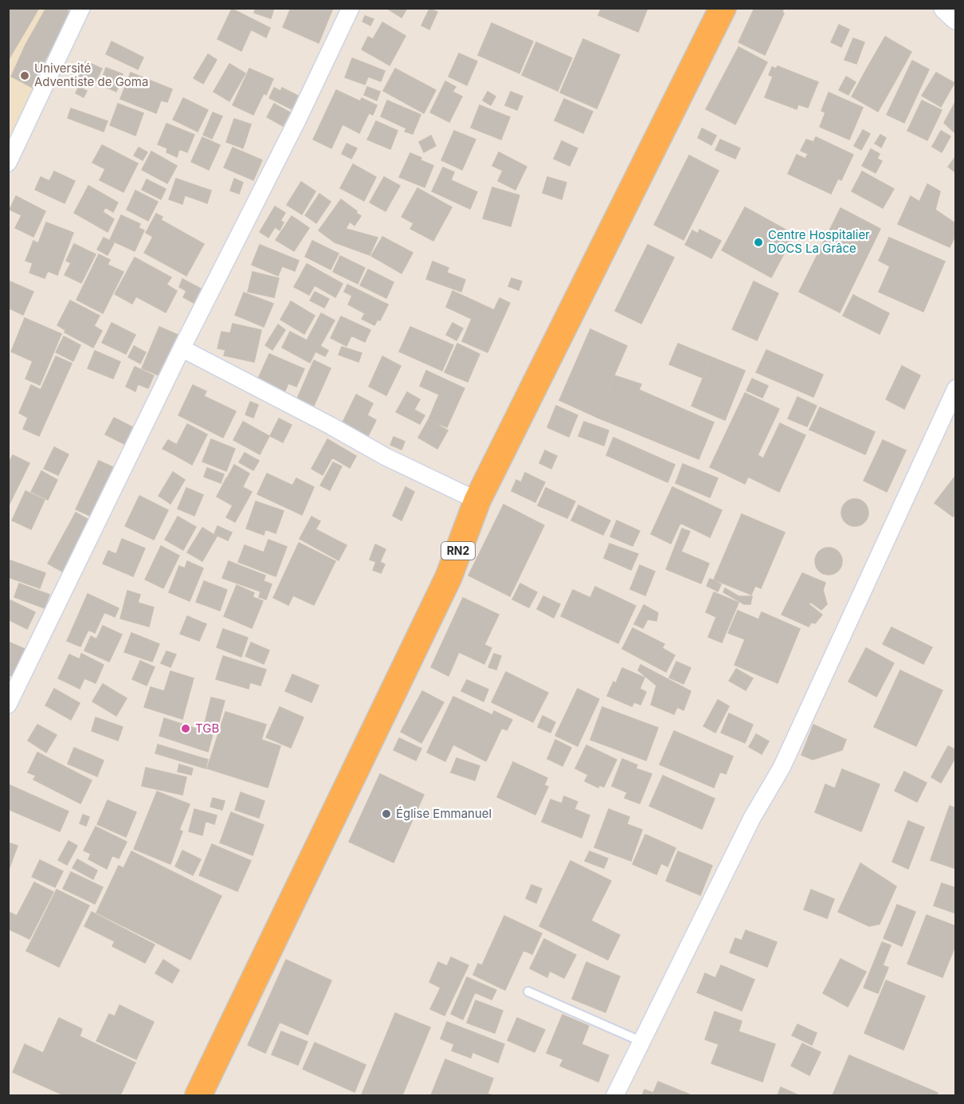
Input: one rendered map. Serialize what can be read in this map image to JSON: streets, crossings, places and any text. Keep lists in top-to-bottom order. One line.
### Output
{"streets":{"highway":["RN2"]},"places":["Université Adventiste de Goma","Centre Hospitalier DOCS La Grâce","TGB","Église Emmanuel"]}
